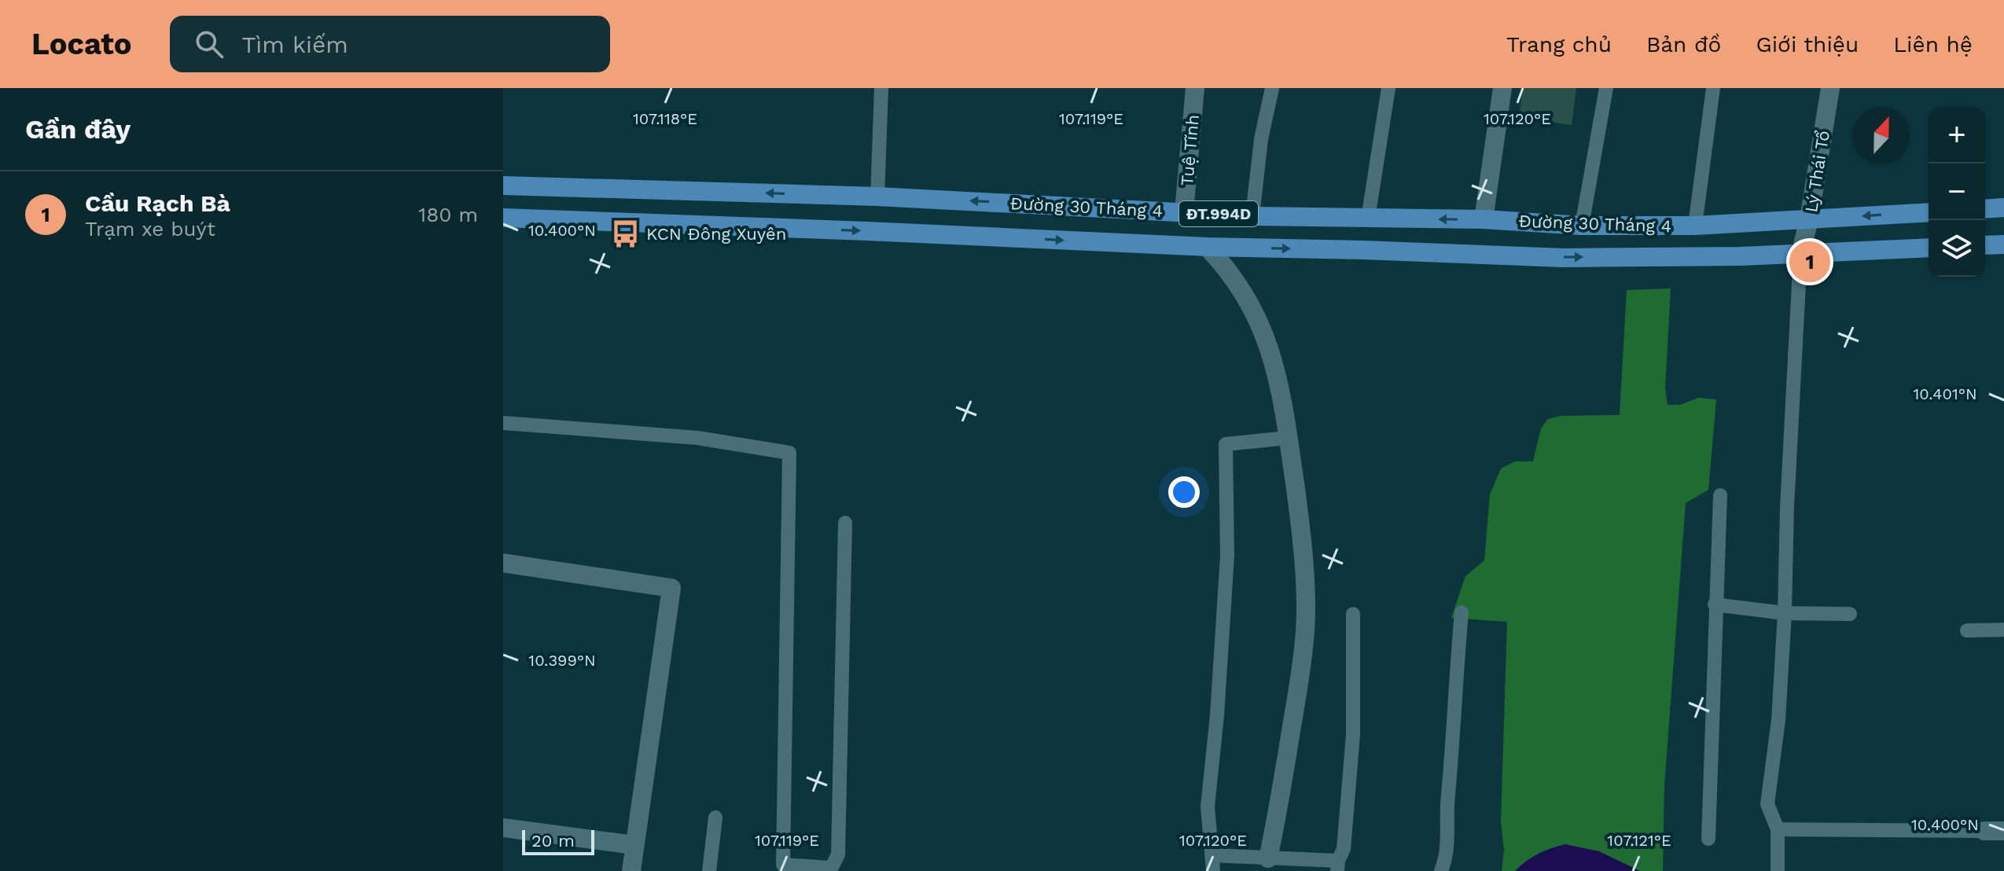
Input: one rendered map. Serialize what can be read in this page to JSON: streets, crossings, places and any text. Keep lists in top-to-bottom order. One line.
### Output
{"streets":{"main road":["Đường 30 Tháng 4","ĐT.994D"],"street":["Tuệ Tĩnh","Lý Thái Tổ"]},"crossings":[["Tuệ Tĩnh","Đường 30 Tháng 4"],["Lý Thái Tổ","Đường 30 Tháng 4"]],"places":{"bus stop":["KCN Đông Xuyên"]},"scale_bar":"20 m","north":"top","page":{"header":"Locato","search":"Tìm kiếm","nav":["Trang chủ","Bản đồ","Giới thiệu","Liên hệ"],"heading":"Gần đây","map_buttons":["+","−"],"list":[{"mark":"1","name":"Cầu Rạch Bà","note":"Trạm xe buýt","value":"180 m"}],"pins":"1","scale":"20 m"},"coordinates":["107.118°E","107.119°E","107.120°E","10.400°N","10.401°N","10.399°N","107.121°E"]}
